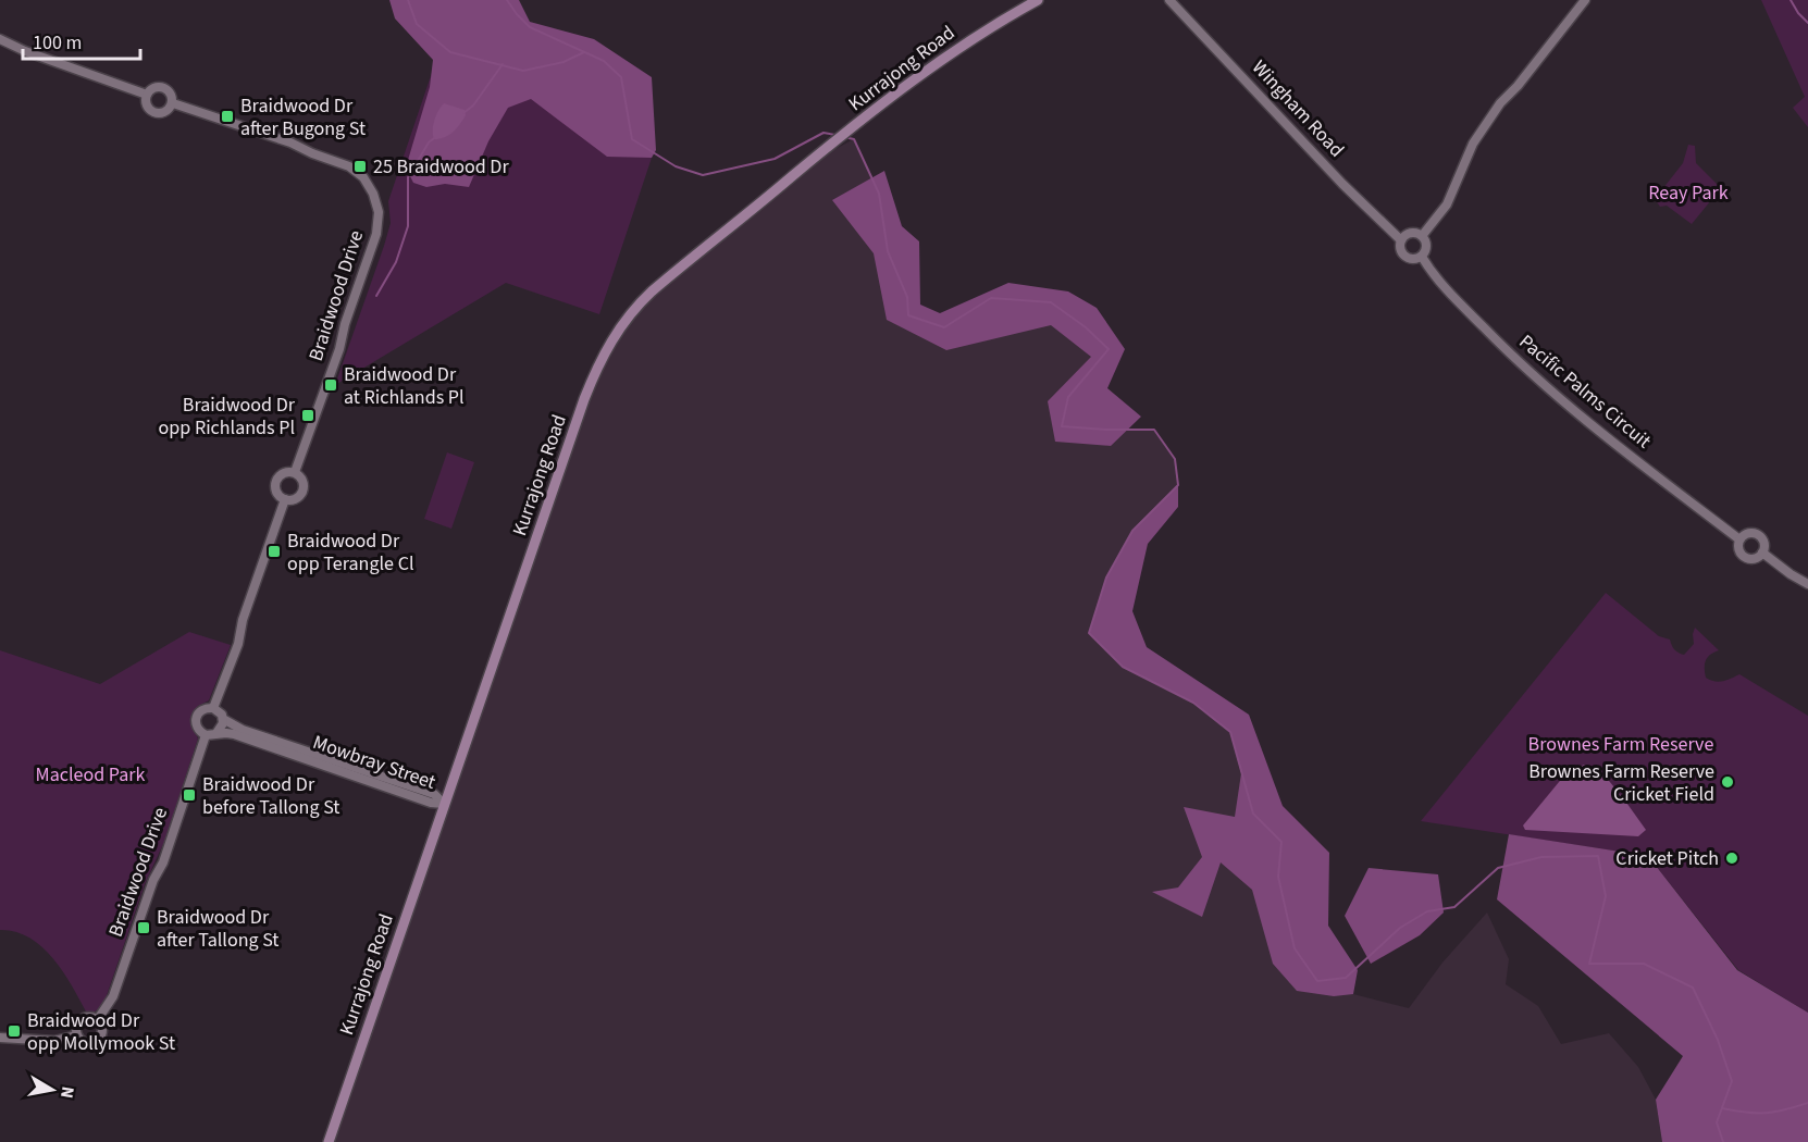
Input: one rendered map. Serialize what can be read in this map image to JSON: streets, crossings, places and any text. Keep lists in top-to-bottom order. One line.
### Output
{"streets":{"main road":["Kurrajong Road"],"street":["Wingham Road","Braidwood Drive","Pacific Palms Circuit","Mowbray Street"]},"crossings":[["Kurrajong Road","Mowbray Street"],["Wingham Road","Pacific Palms Circuit"],["Braidwood Drive","Mowbray Street"]],"parks":["Reay Park","Brownes Farm Reserve","Macleod Park"],"places":{"transit":["Braidwood Dr after Bugong St","25 Braidwood Dr","Braidwood Dr at Richlands Pl","Braidwood Dr opp Richlands Pl","Braidwood Dr opp Terangle Cl","Braidwood Dr before Tallong St","Braidwood Dr after Tallong St","Braidwood Dr opp Mollymook St"],"other":["Brownes Farm Reserve Cricket Field","Cricket Pitch"]},"scale_bar":"100 m","north":"right"}
